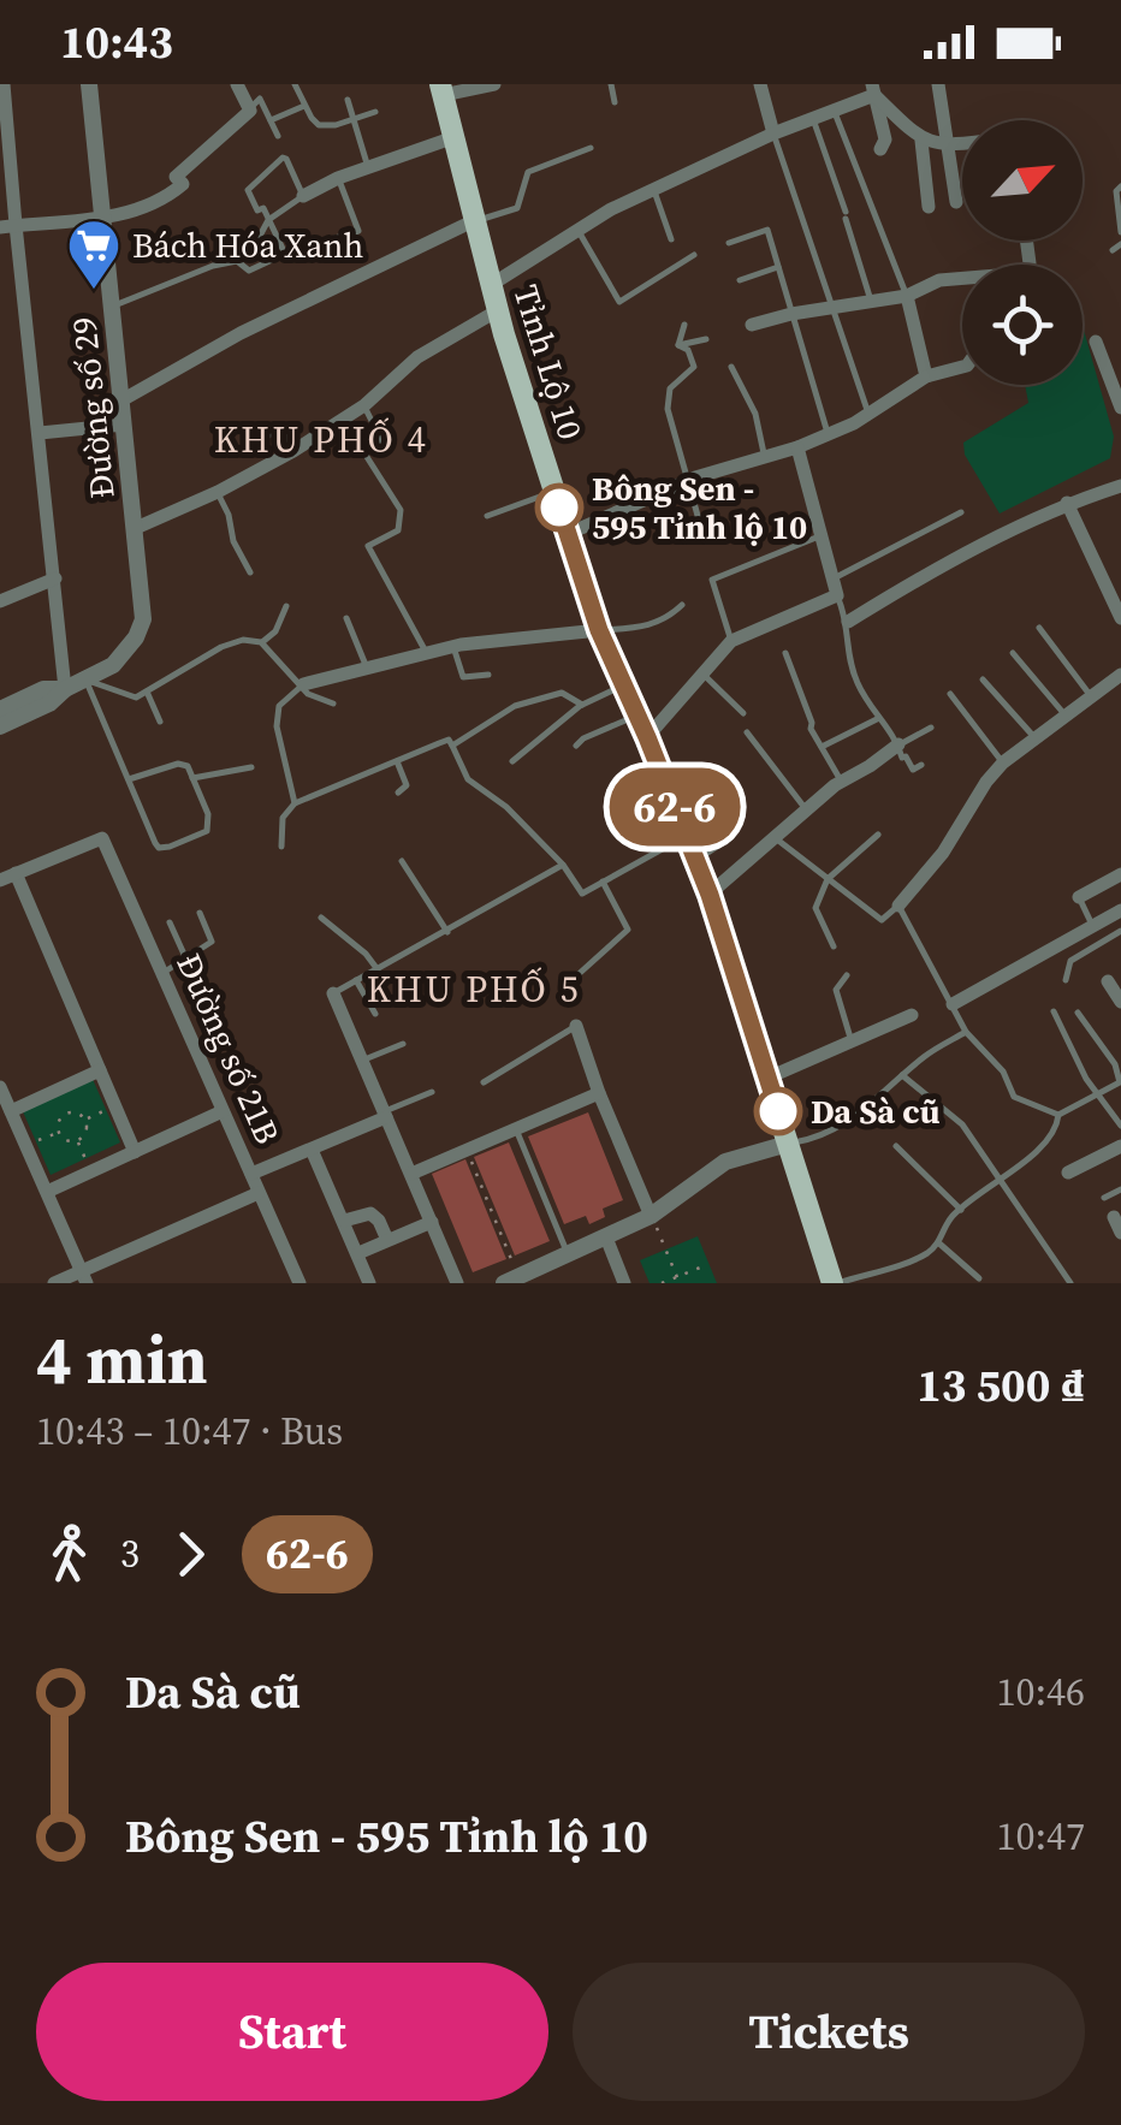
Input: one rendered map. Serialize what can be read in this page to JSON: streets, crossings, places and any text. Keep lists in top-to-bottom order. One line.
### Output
{"streets":{"main road":["Tỉnh Lộ 10"],"street":["Đường số 29","Đường số 21B"]},"districts":["KHU PHỐ 4","KHU PHỐ 5"],"places":{"supermarket":["Bách Hóa Xanh"],"other":["Bông Sen - 595 Tỉnh lộ 10","Da Sà cũ"]},"lines":["bus line 62-6"],"north":"top right","page":{"status":"10:43","on_map":"62-6","heading":["4 min","10:43 – 10:47 · Bus","13 500 ₫"],"legs":["3","62-6"],"list":[{"name":"Da Sà cũ","value":"10:46"},{"name":"Bông Sen - 595 Tỉnh lộ 10","value":"10:47"}],"buttons":["Start","Tickets"]}}
